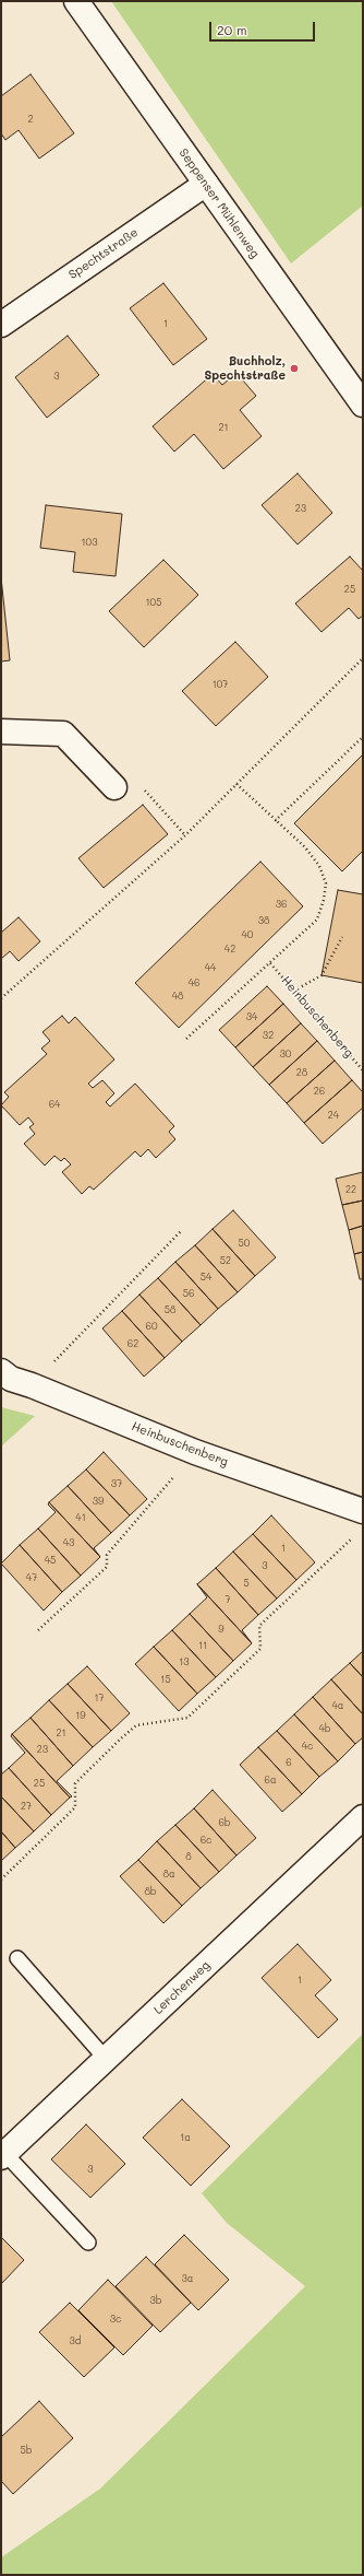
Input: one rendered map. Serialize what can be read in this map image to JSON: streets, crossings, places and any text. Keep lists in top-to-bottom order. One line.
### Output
{"streets":{"street":["Seppenser Mühlenweg","Spechtstraße","Heinbuschenberg","Lerchenweg"]},"crossings":[["Seppenser Mühlenweg","Spechtstraße"]],"places":["Buchholz, Spechtstraße"],"house_numbers":["2","1","3","21","23","103","25","105","107","36","38","40","42","44","46","48","34","32","30","28","26","64","24","22","50","52","54","56","58","60","62","37","39","41","43","1","45","3","47","5","7","9","11","13","15","17","4a","19","4b","21","4c","23","6","6a","25","27","6b","6c","8","8a","8b","1","1a","3","3a","3b","3c","3d","5b"],"scale_bar":"20 m"}
